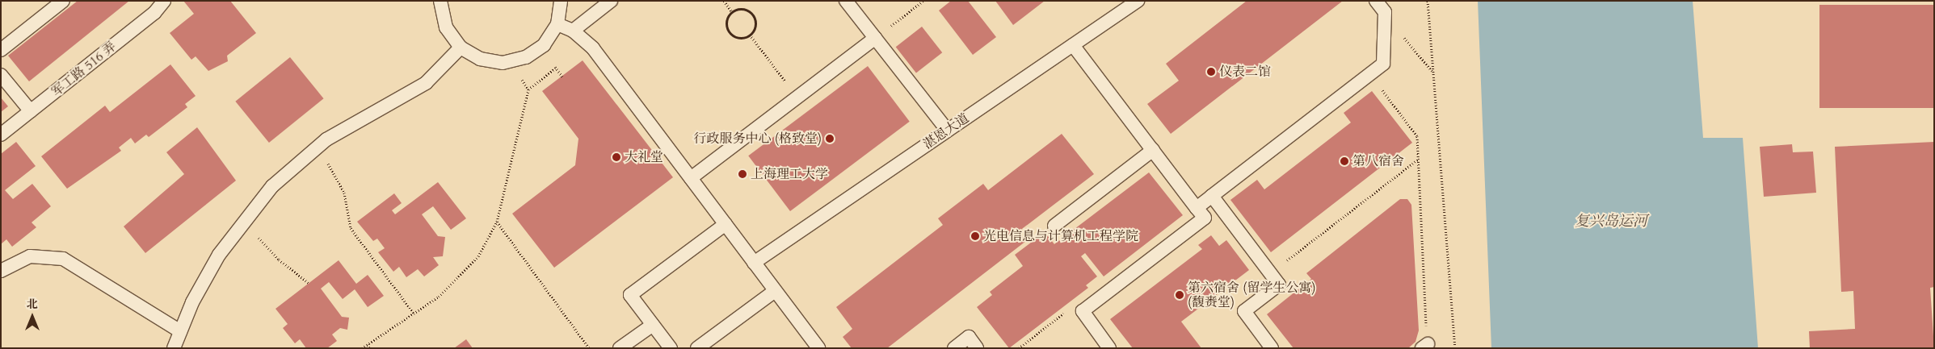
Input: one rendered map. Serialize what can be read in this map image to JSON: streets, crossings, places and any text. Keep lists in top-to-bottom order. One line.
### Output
{"streets":{"lane":["军工路 516 弄","湛恩大道"]},"water":["复兴岛运河"],"places":["仪表二馆","行政服务中心 (格致堂)","大礼堂","第八宿舍","上海理工大学","光电信息与计算机工程学院","第六宿舍 (留学生公寓) (馥赉堂)"],"north":"top"}
